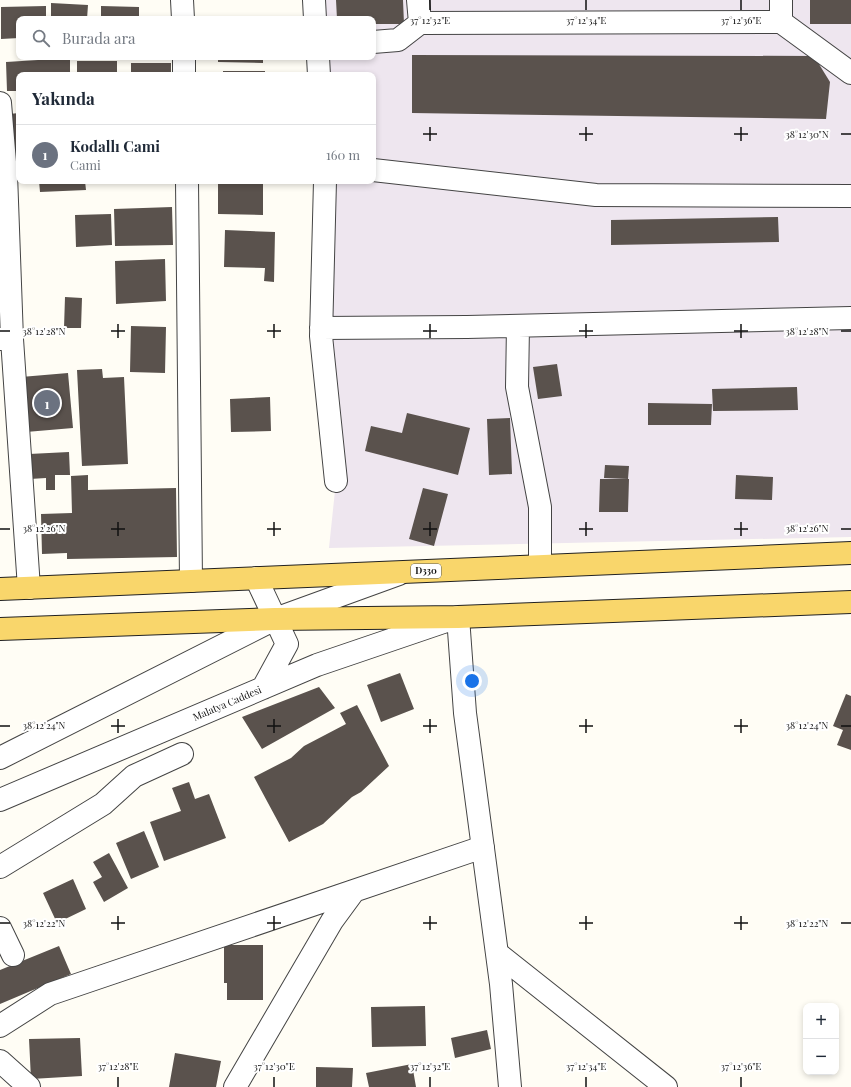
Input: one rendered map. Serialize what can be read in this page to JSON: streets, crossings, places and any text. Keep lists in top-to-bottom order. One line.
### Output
{"streets":{"main road":["D330"],"street":["Malatya Caddesi"]},"page":{"search":"Burada ara","heading":"Yakında","list":[{"mark":"1","name":"Kodallı Cami","note":"Cami","value":"160 m"}],"pins":"1","map_buttons":["+","−"]},"coordinates":["37°12'32\"E","37°12'34\"E","37°12'36\"E","38°12'30\"N","38°12'28\"N","38°12'26\"N","38°12'24\"N","38°12'22\"N","37°12'28\"E","37°12'30\"E"]}
